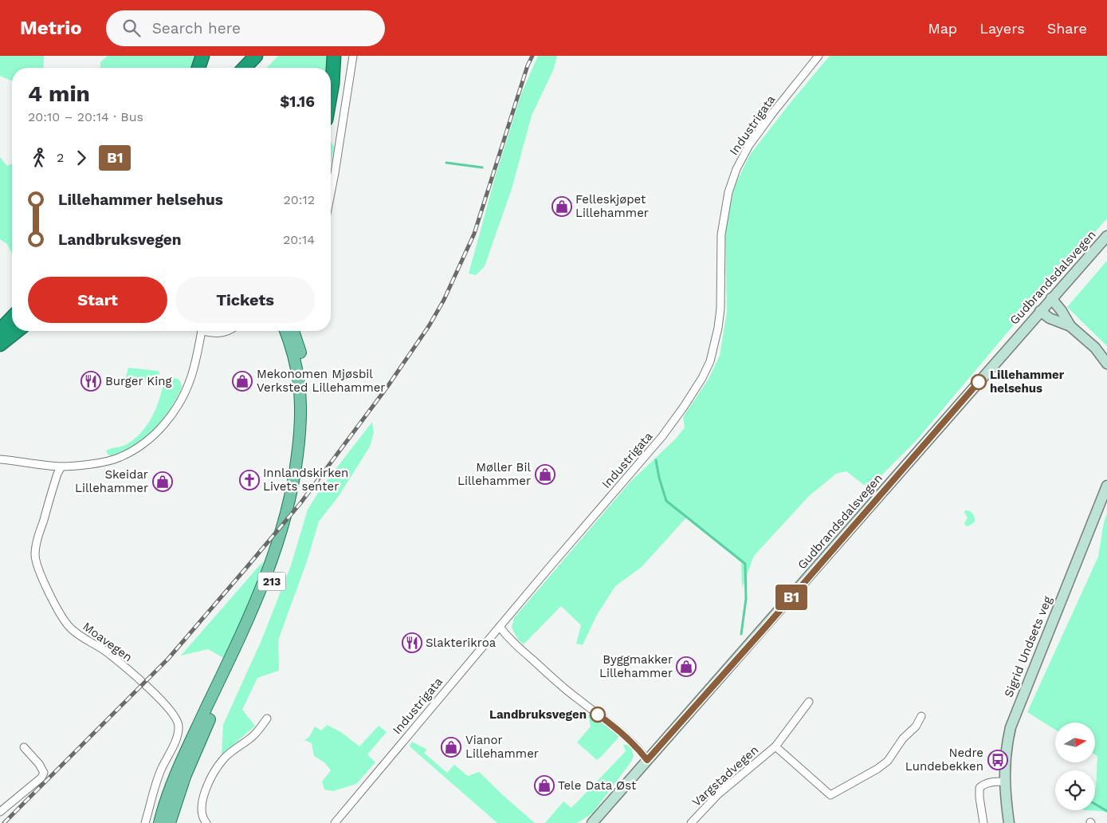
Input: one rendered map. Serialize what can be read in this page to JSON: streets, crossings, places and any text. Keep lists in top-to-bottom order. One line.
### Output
{"streets":{"main road":["Gudbrandsdalsvegen","213","Sigrid Undsets veg"],"street":["Industrigata","Moavegen","Vargstadvegen"]},"places":{"shop":["Felleskjøpet Lillehammer","Mekonomen Mjøsbil Verksted Lillehammer","Møller Bil Lillehammer","Skeidar Lillehammer","Byggmakker Lillehammer","Vianor Lillehammer","Tele Data Øst"],"restaurant":["Burger King","Slakterikroa"],"other":["Lillehammer helsehus","Landbruksvegen"],"church":["Innlandskirken Livets senter"],"bus stop":["Nedre Lundebekken"]},"lines":["bus line B1"],"north":"right","page":{"header":"Metrio","search":"Search here","nav":["Map","Layers","Share"],"on_map":"B1","heading":["4 min","20:10 – 20:14 · Bus","$1.16"],"legs":["2","B1"],"list":[{"name":"Lillehammer helsehus","value":"20:12"},{"name":"Landbruksvegen","value":"20:14"}],"buttons":["Start","Tickets"]}}
